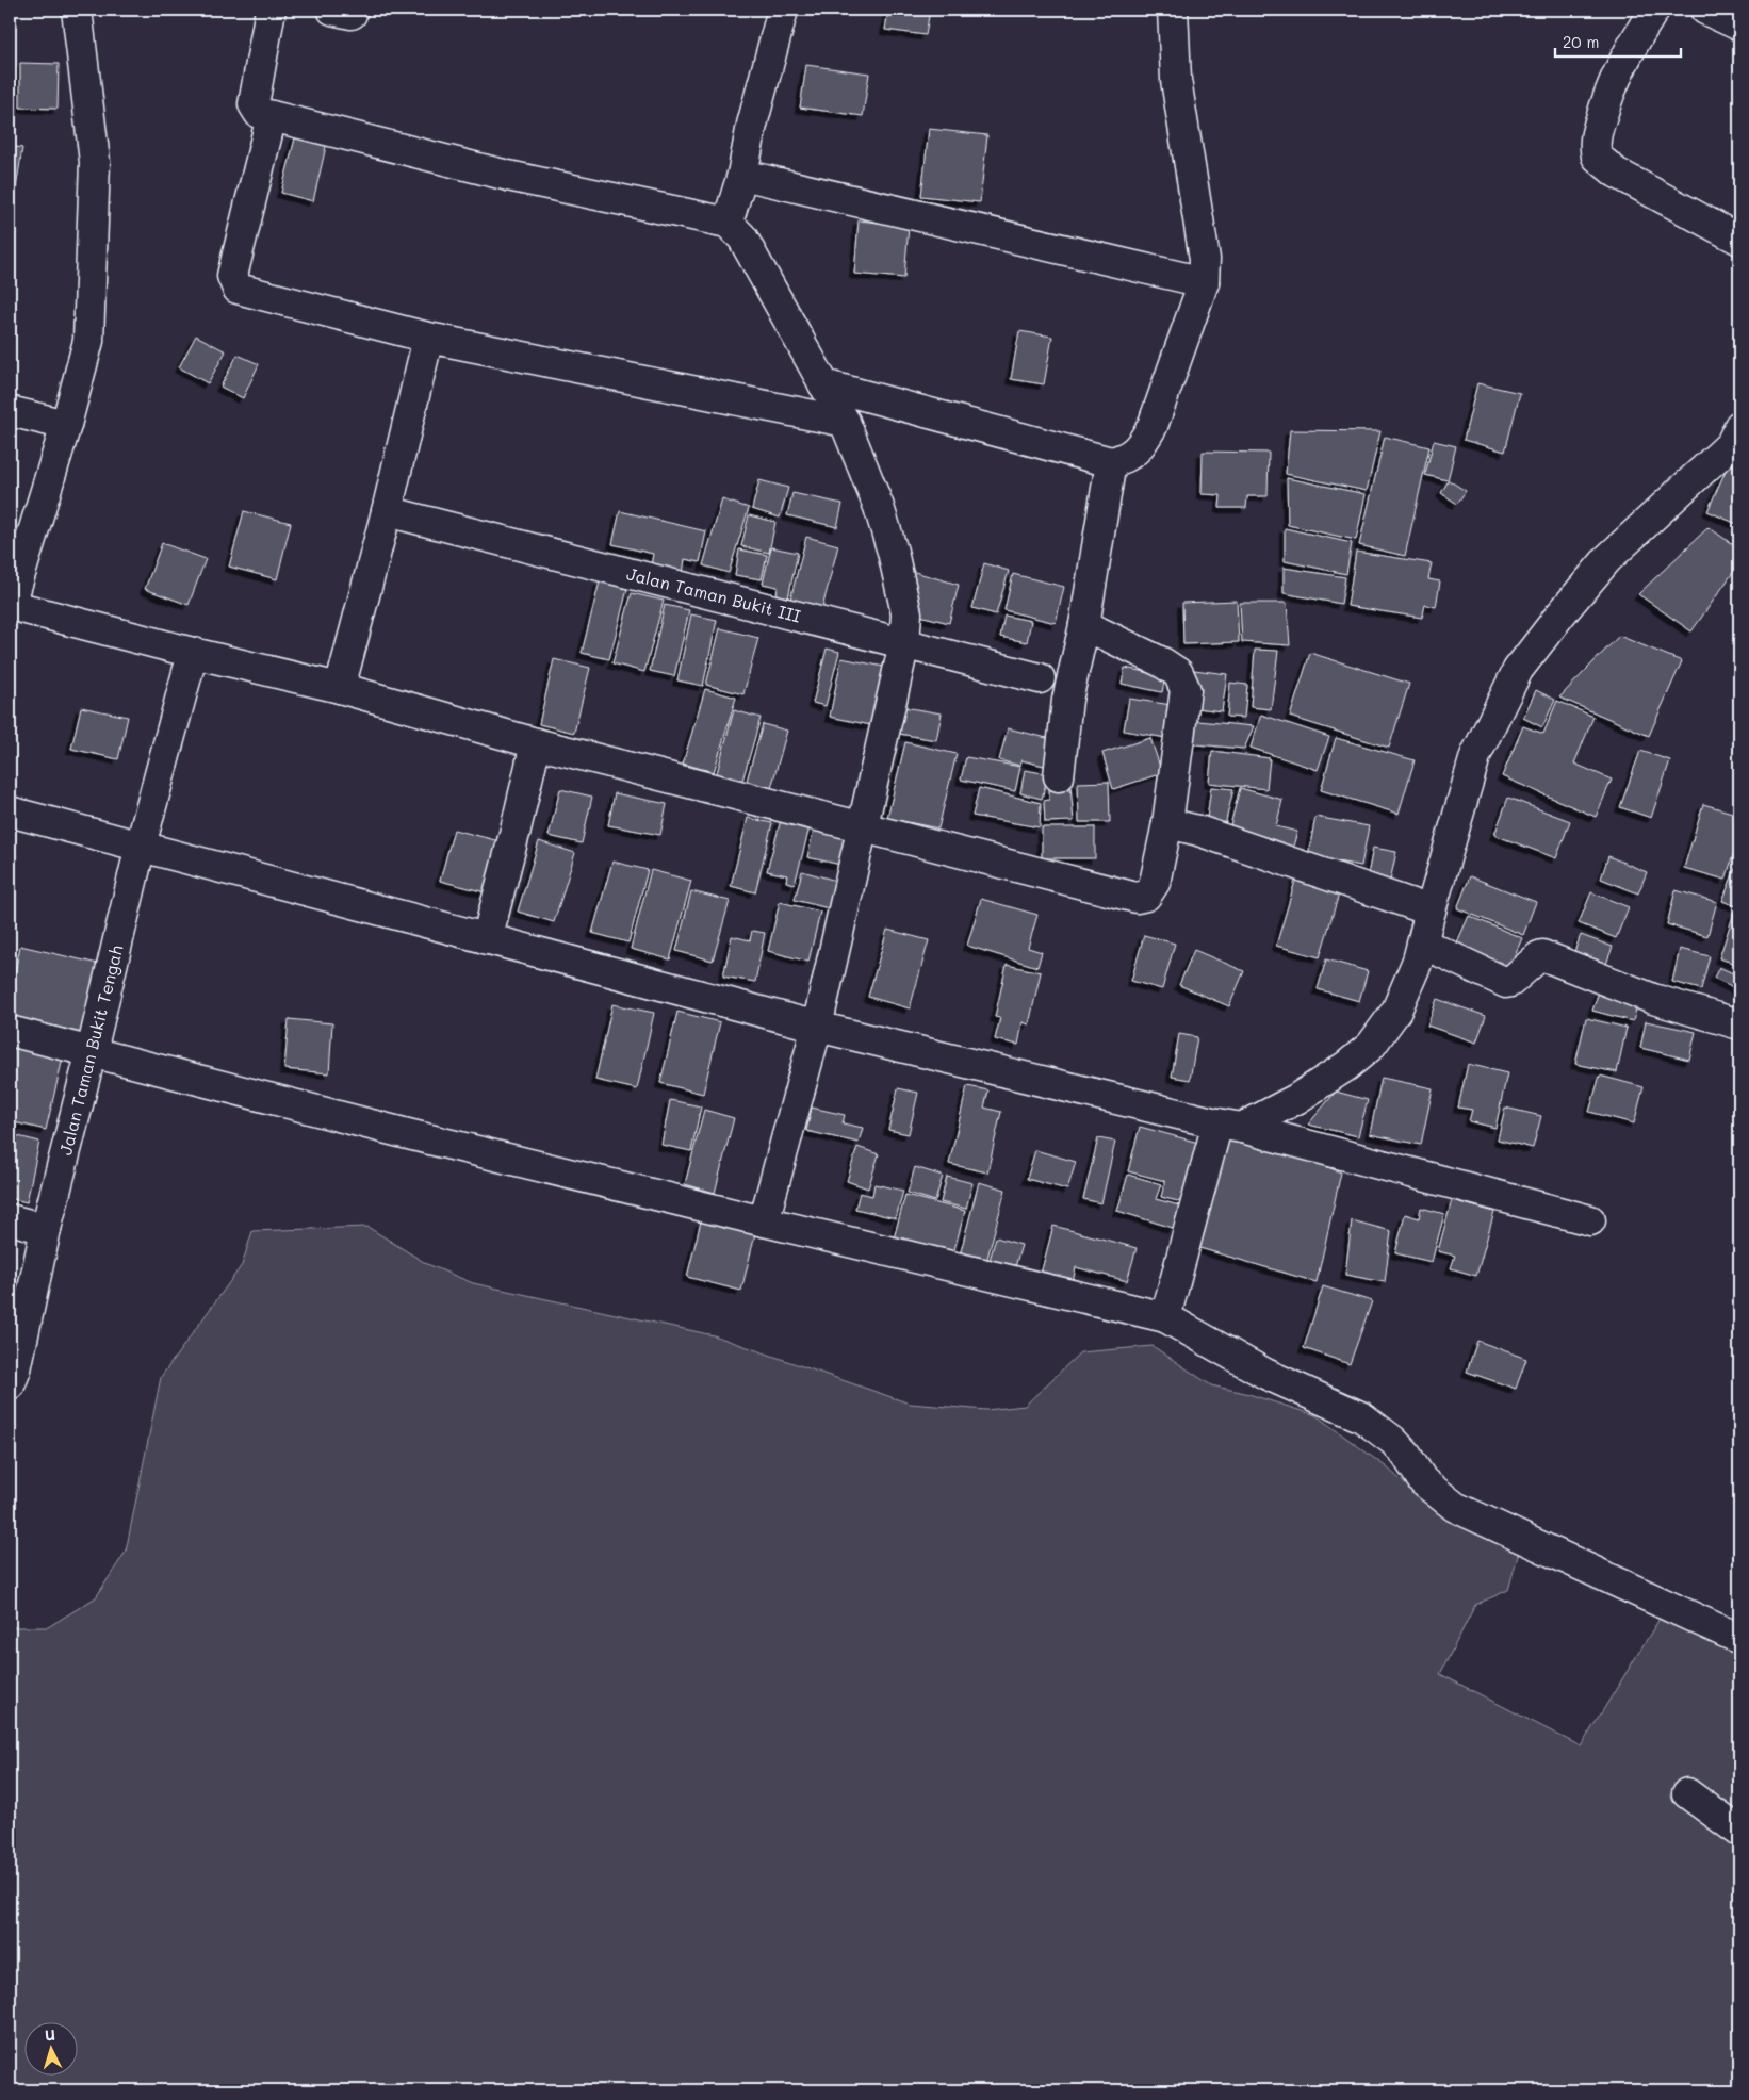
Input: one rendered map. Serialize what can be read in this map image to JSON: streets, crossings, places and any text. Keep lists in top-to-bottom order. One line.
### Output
{"streets":{"street":["Jalan Taman Bukit III","Jalan Taman Bukit Tengah"]},"scale_bar":"20 m","north":"top"}
